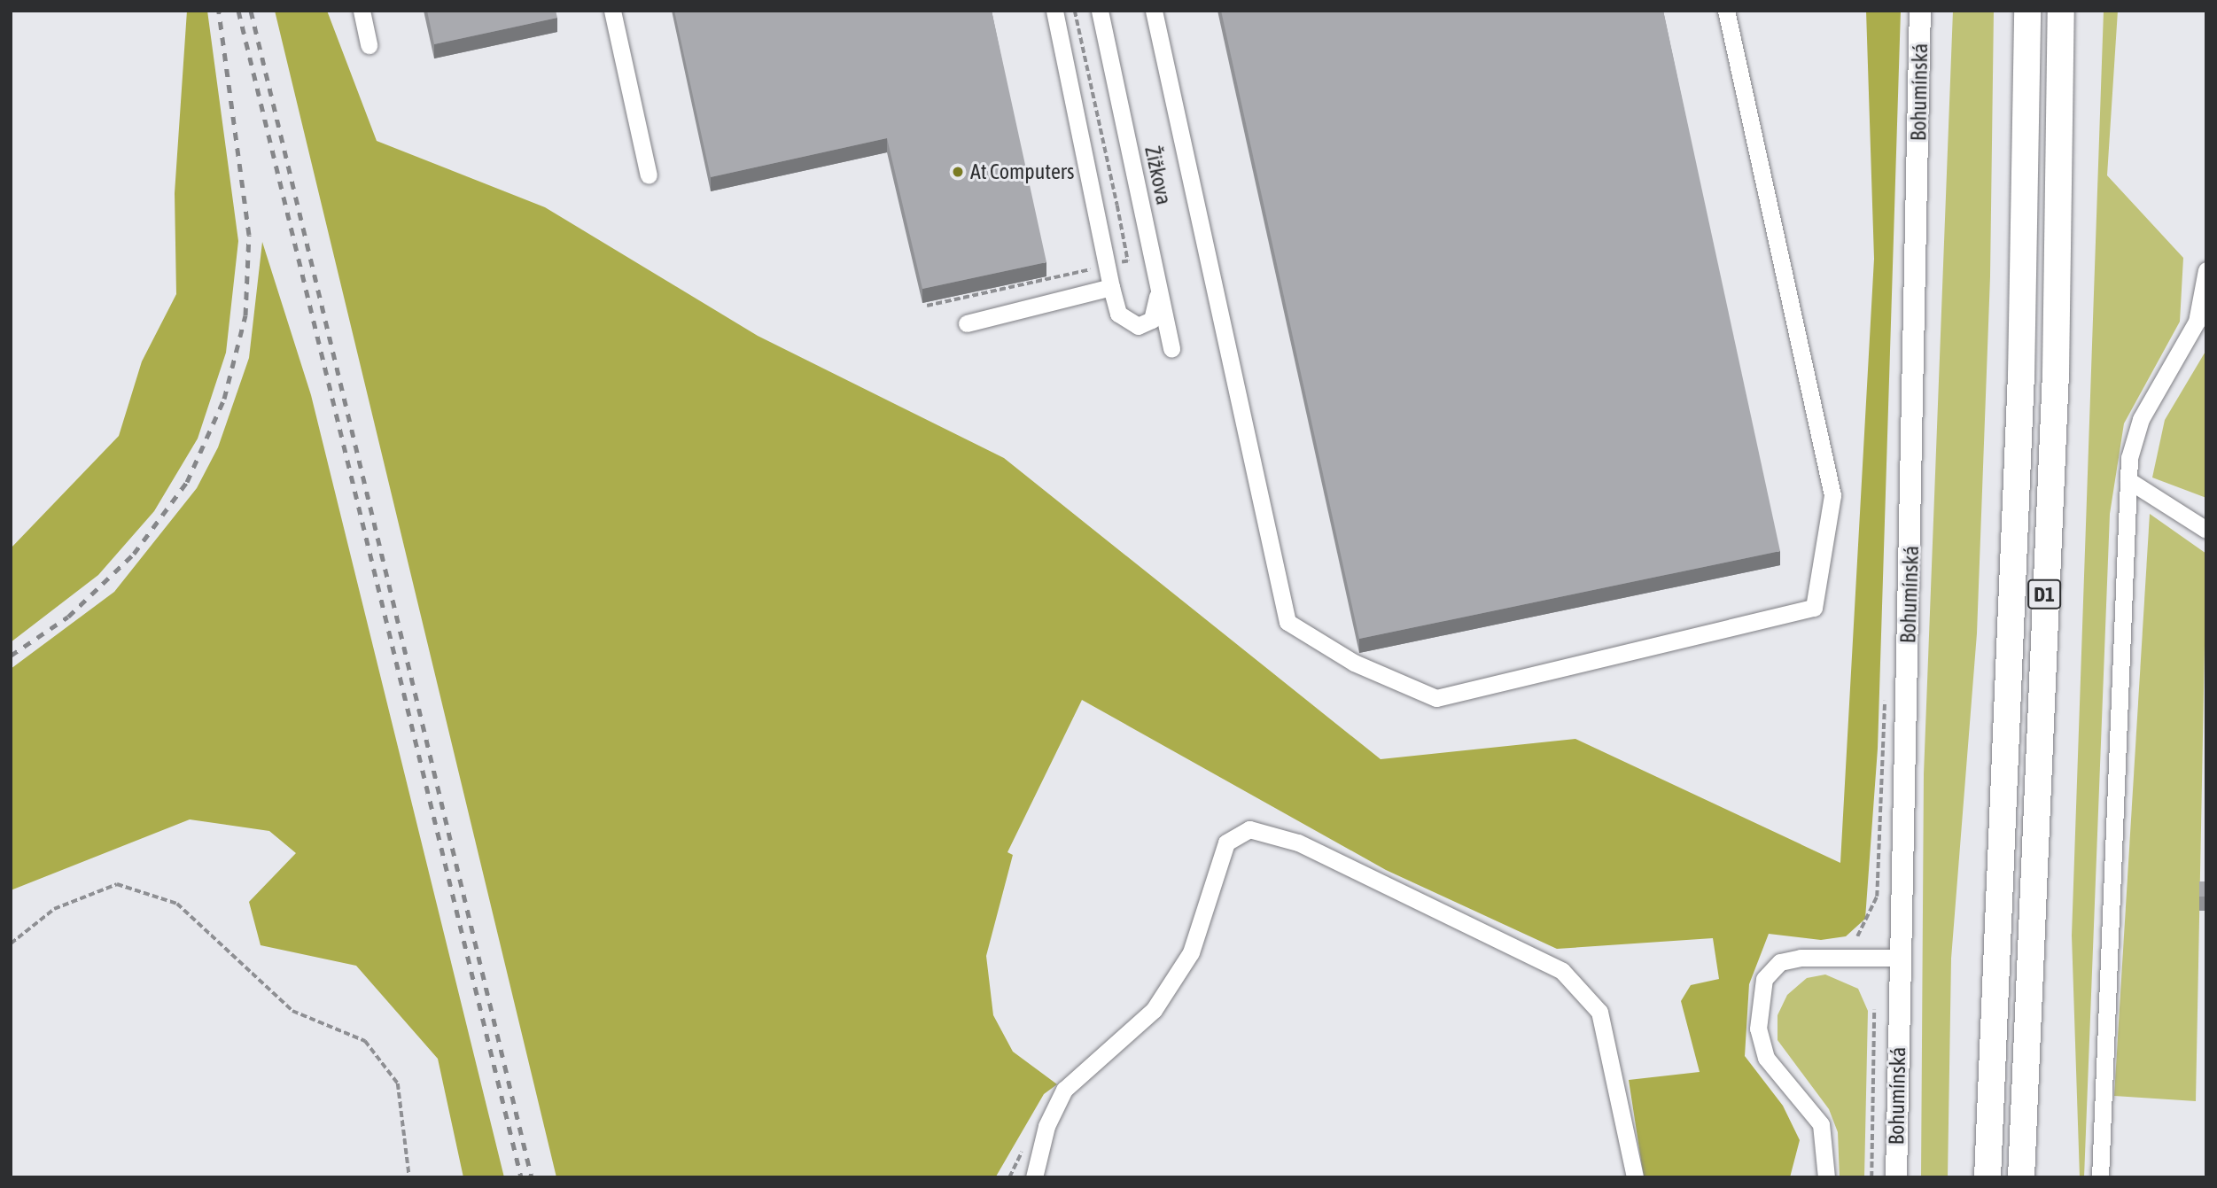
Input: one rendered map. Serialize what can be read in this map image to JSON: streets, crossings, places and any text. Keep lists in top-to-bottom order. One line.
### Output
{"streets":{"highway":["D1"],"main road":["Bohumínská"],"street":["Žižkova"]},"places":["At Computers"]}
